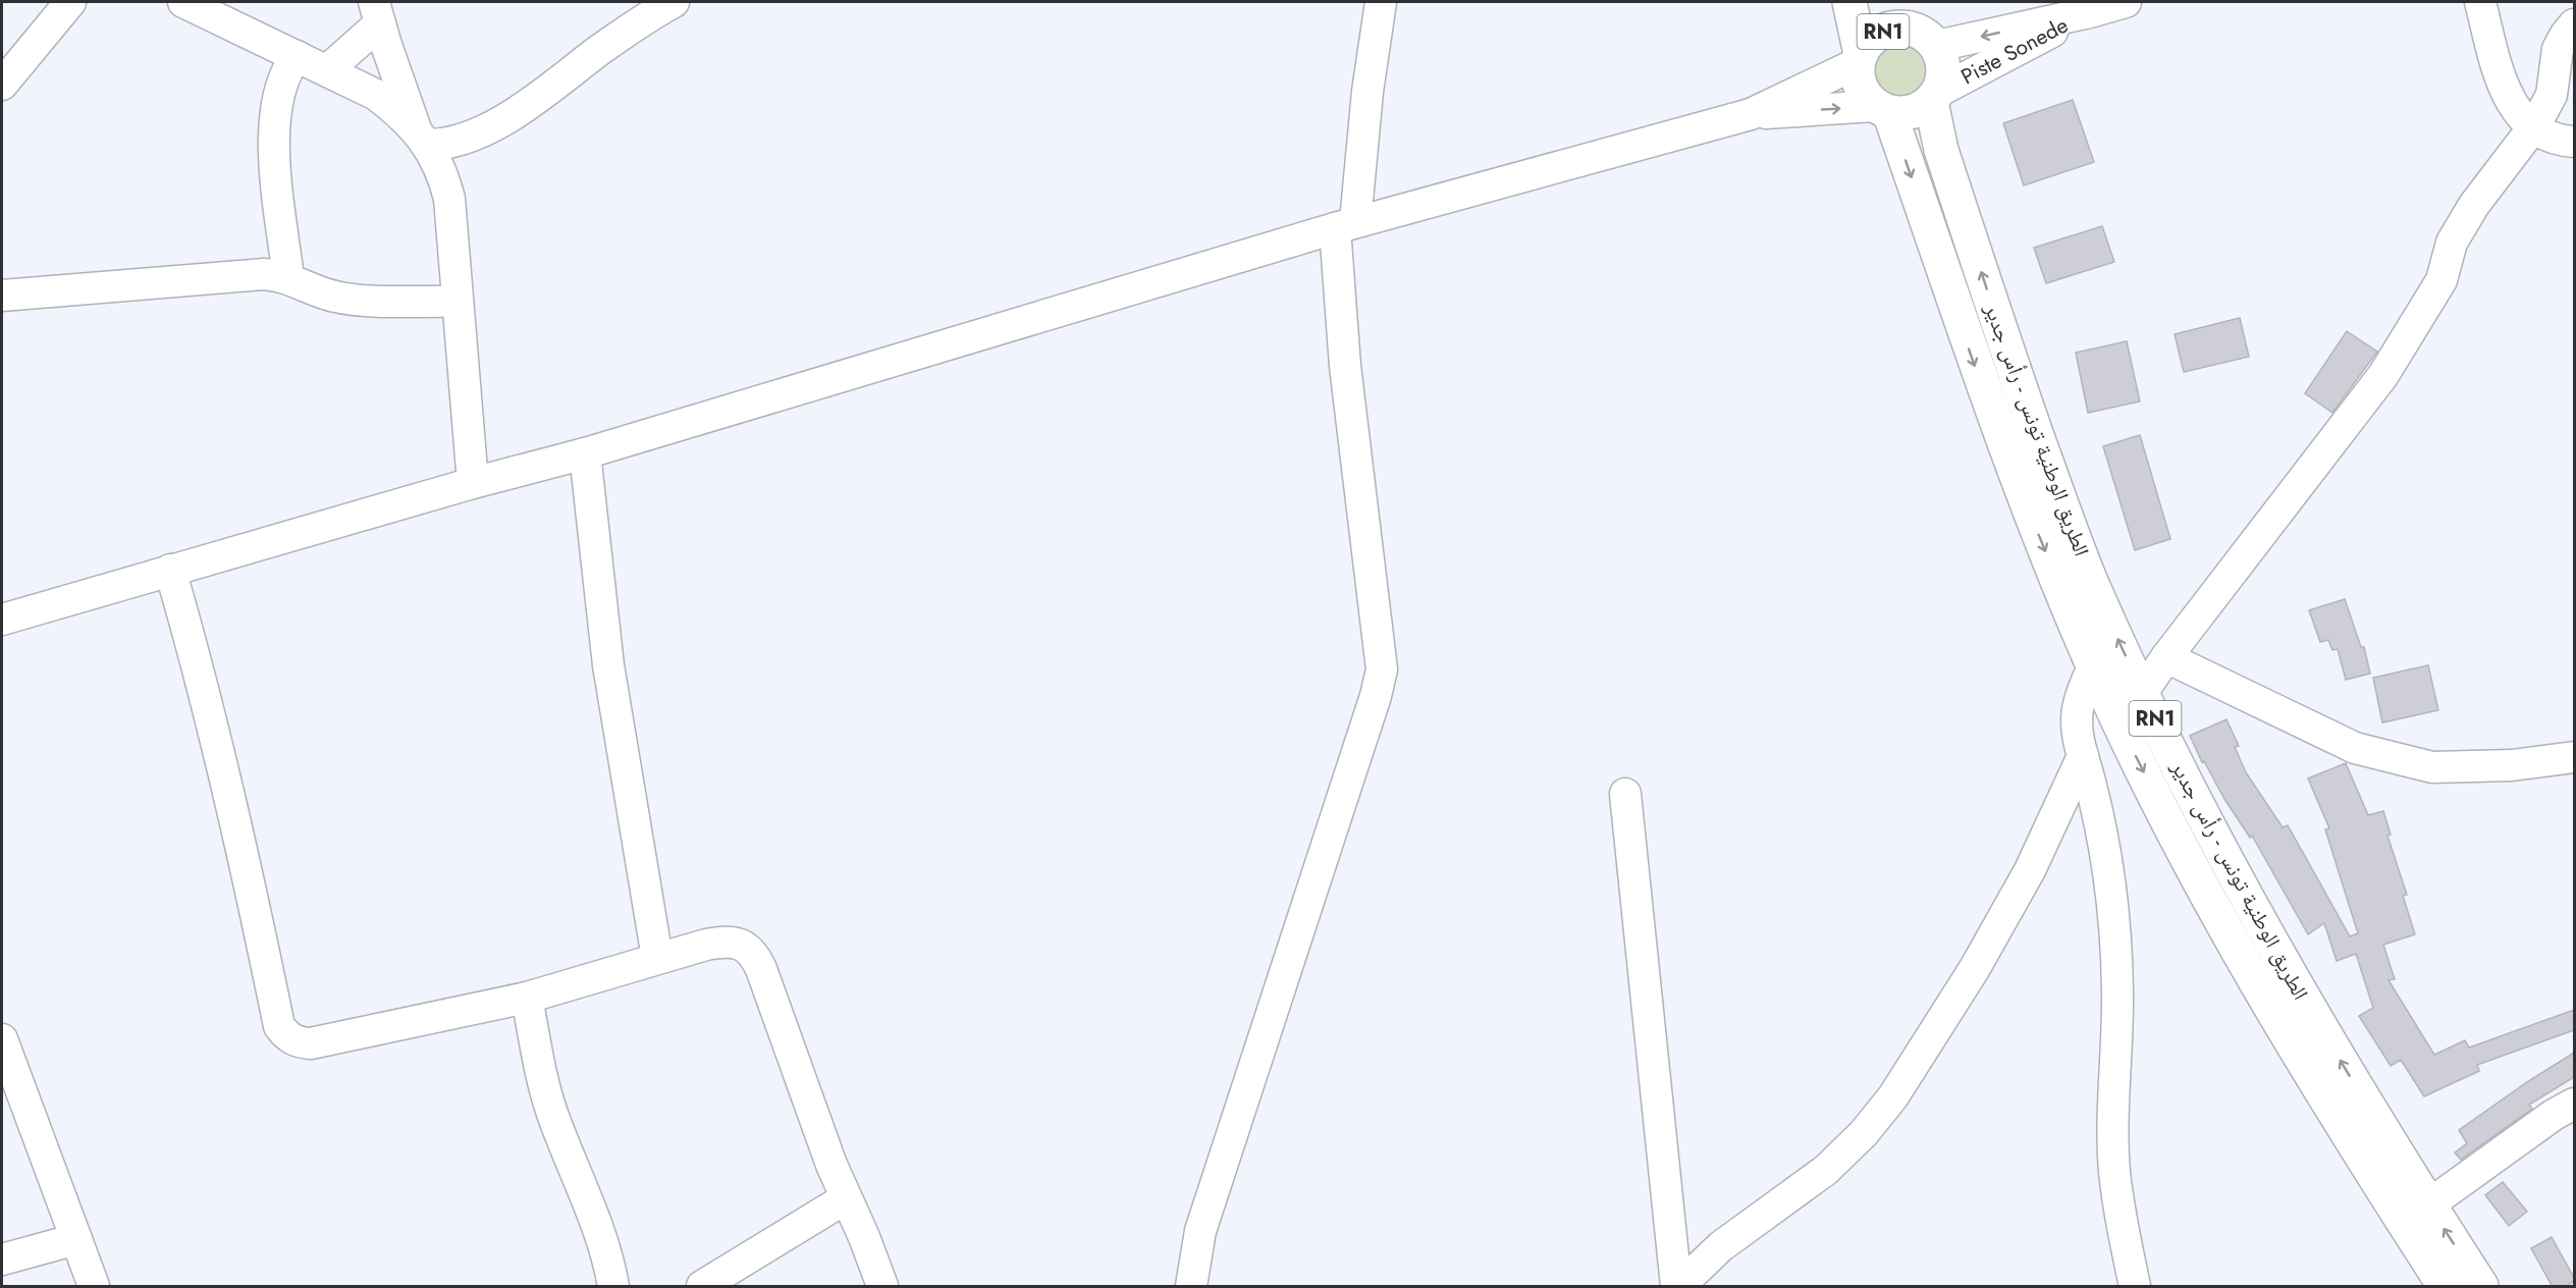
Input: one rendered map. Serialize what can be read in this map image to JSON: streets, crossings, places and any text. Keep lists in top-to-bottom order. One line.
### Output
{"streets":{"highway":["RN1","الطريق الوطنية تونس - رأس جدير"],"street":["Piste Sonede"]},"crossings":[["RN1","Piste Sonede"],["RN1","الطريق الوطنية تونس - رأس جدير"],["Piste Sonede","الطريق الوطنية تونس - رأس جدير"]]}
